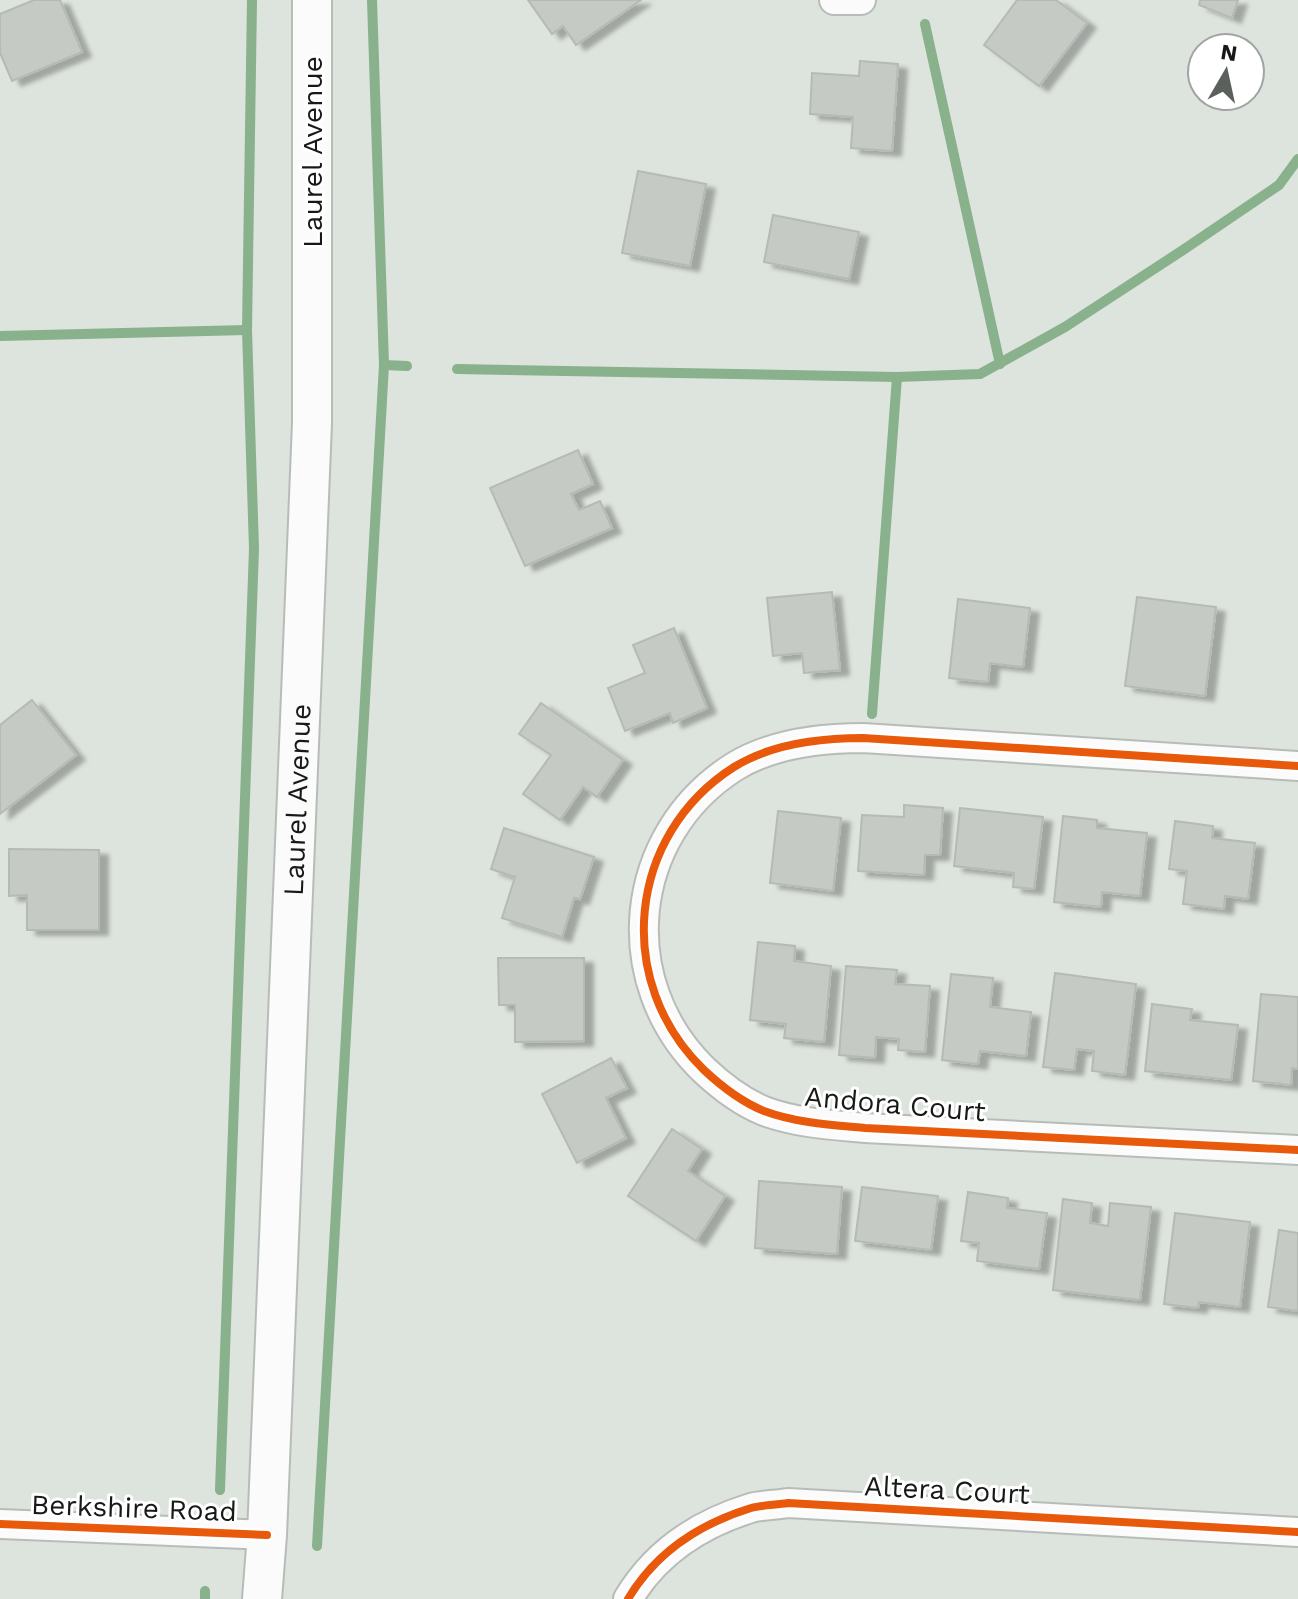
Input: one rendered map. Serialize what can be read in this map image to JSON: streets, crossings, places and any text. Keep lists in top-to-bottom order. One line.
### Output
{"streets":{"main road":["Laurel Avenue"],"street":["Andora Court","Altera Court","Berkshire Road"]},"crossings":[["Laurel Avenue","Berkshire Road"]],"north":"top"}
